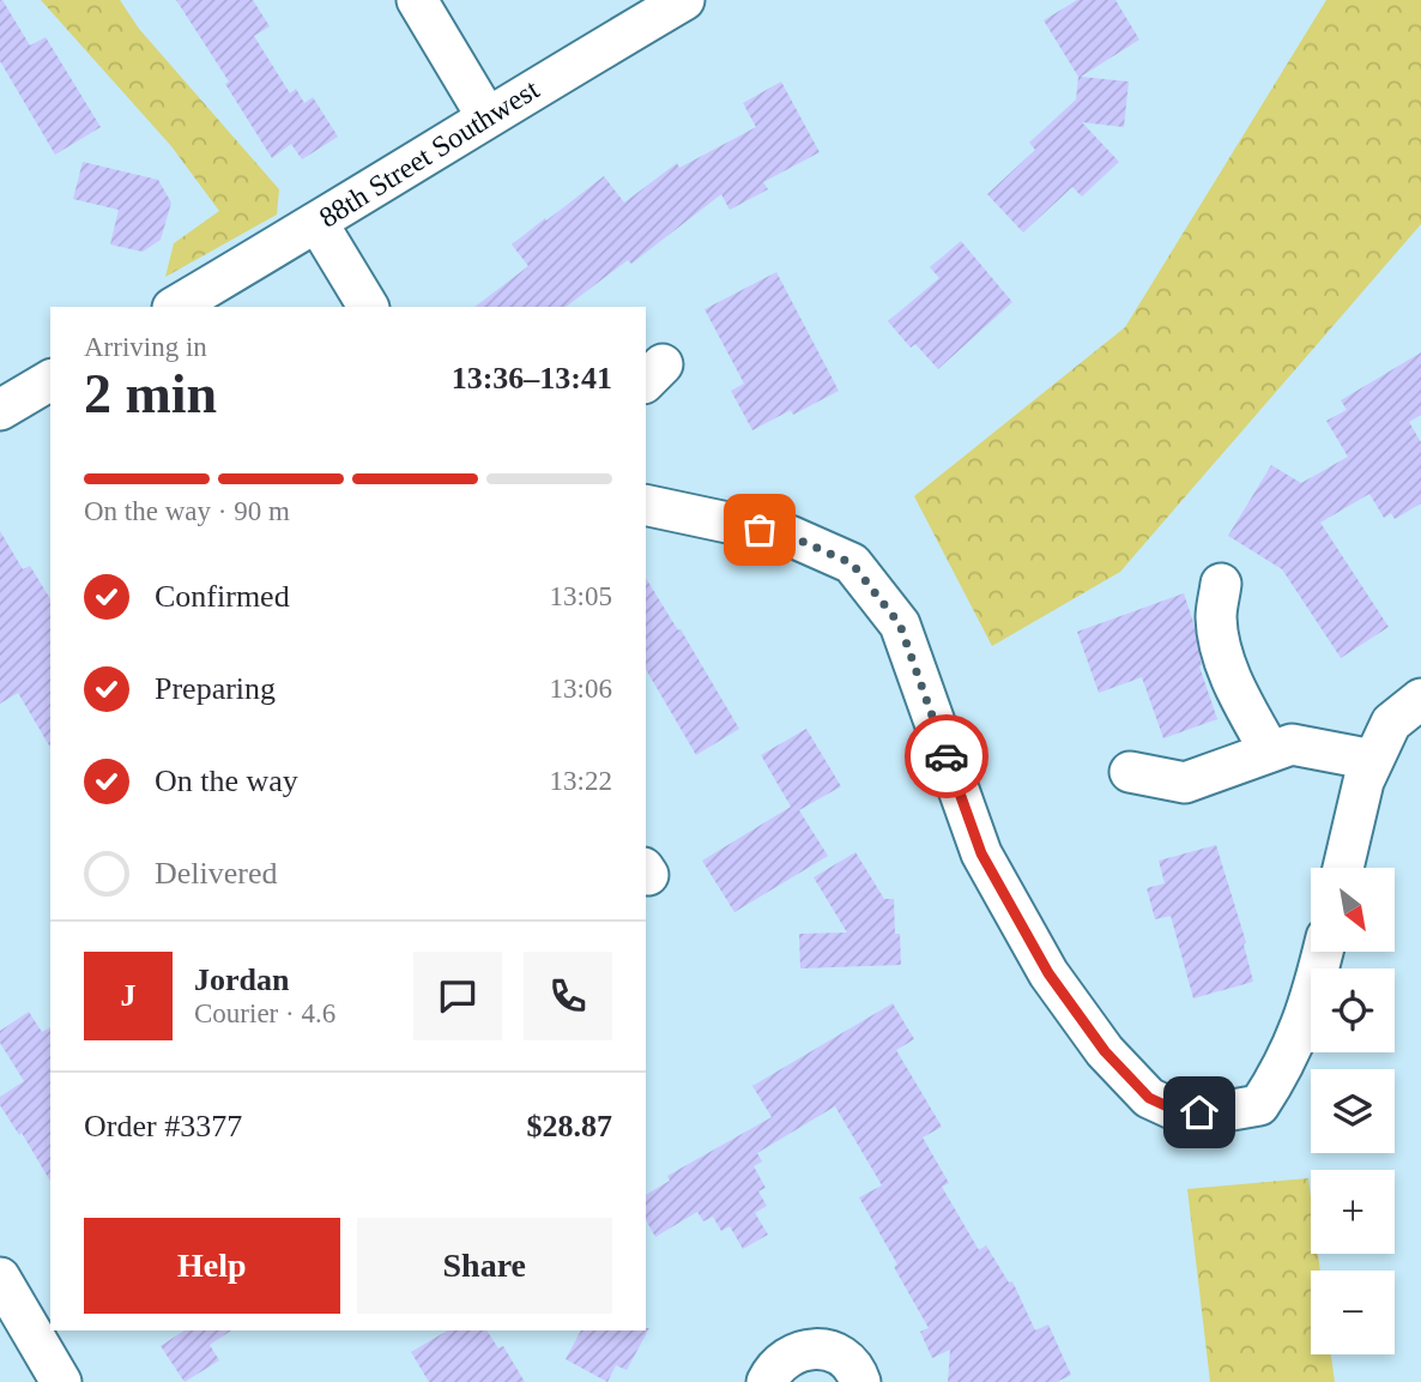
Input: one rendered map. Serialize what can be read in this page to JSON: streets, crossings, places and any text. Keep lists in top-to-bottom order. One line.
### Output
{"streets":{"street":["88th Street Southwest"]},"north":"bottom right","page":{"heading":["2 min","Arriving in","13:36–13:41"],"panel":["Jordan","Courier · 4.6","Order #3377","$28.87"],"bar":"On the way · 90 m","list":[["Confirmed","13:05"],["Preparing","13:06"],["On the way","13:22"],"Delivered"],"map_buttons":["+","−"],"round":"J","buttons":["Help","Share"]}}
